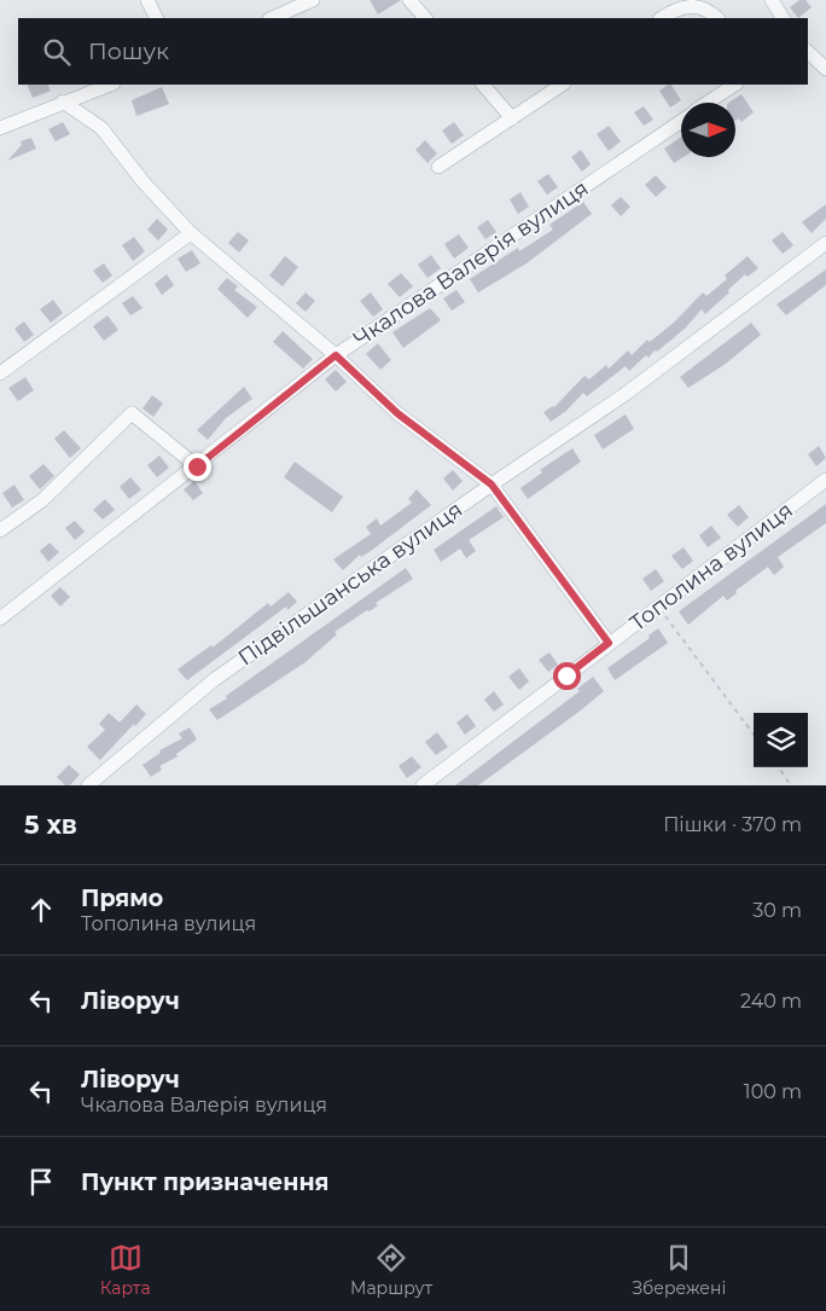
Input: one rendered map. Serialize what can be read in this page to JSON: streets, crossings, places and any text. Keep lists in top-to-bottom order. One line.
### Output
{"streets":{"street":["Чкалова Валерія вулиця","Тополина вулиця","Підвільшанська вулиця"]},"north":"right","page":{"search":"Пошук","heading":["5 хв","Пішки · 370 m"],"list":[["Прямо","Тополина вулиця","30 m"],["Ліворуч","240 m"],["Ліворуч","Чкалова Валерія вулиця","100 m"],"Пункт призначення"],"nav":["Карта","Маршрут","Збережені"]}}
